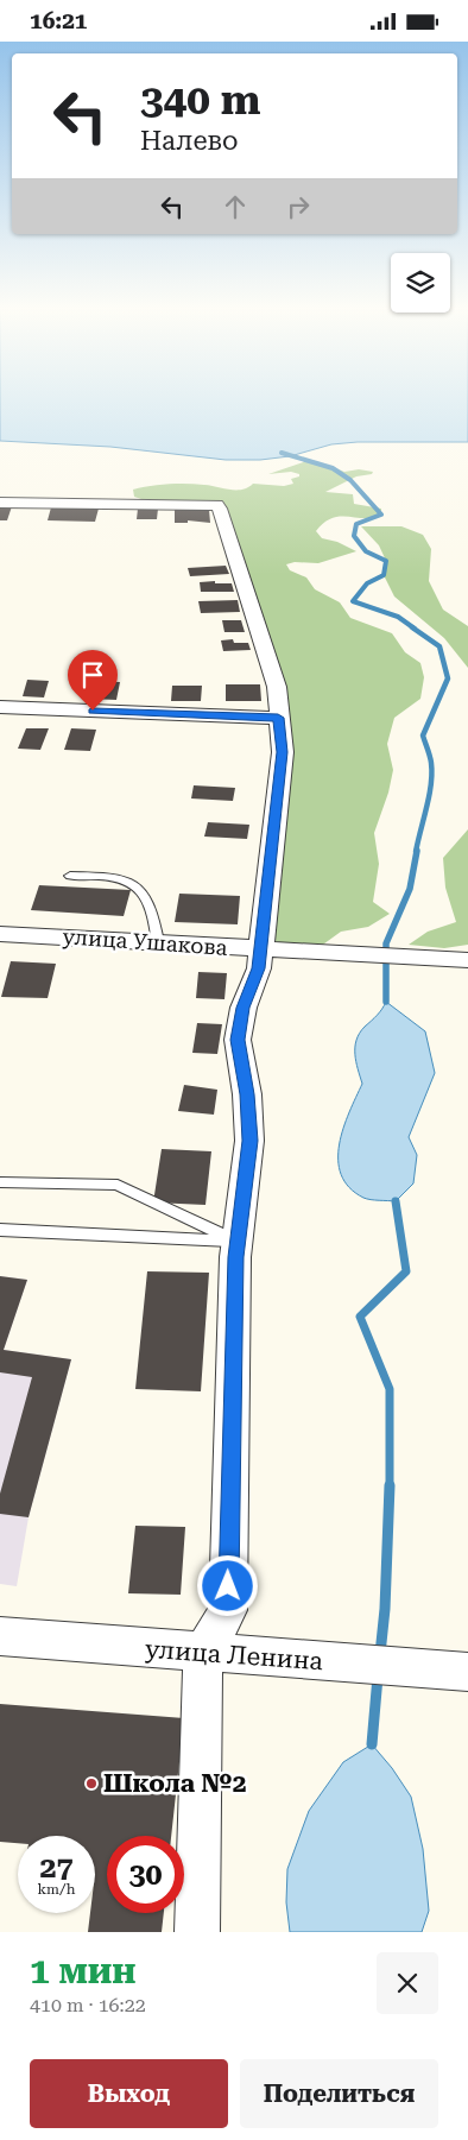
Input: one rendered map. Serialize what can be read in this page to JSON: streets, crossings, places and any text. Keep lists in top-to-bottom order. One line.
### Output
{"streets":{"street":["улица Ушакова","улица Ленина"]},"places":["Школа №2"],"page":{"status":"16:21","turn":["340 m","Налево"],"speed":"27 km/h","limit":"30","heading":["1 мин","410 m · 16:22"],"buttons":["Выход","Поделиться"]}}
